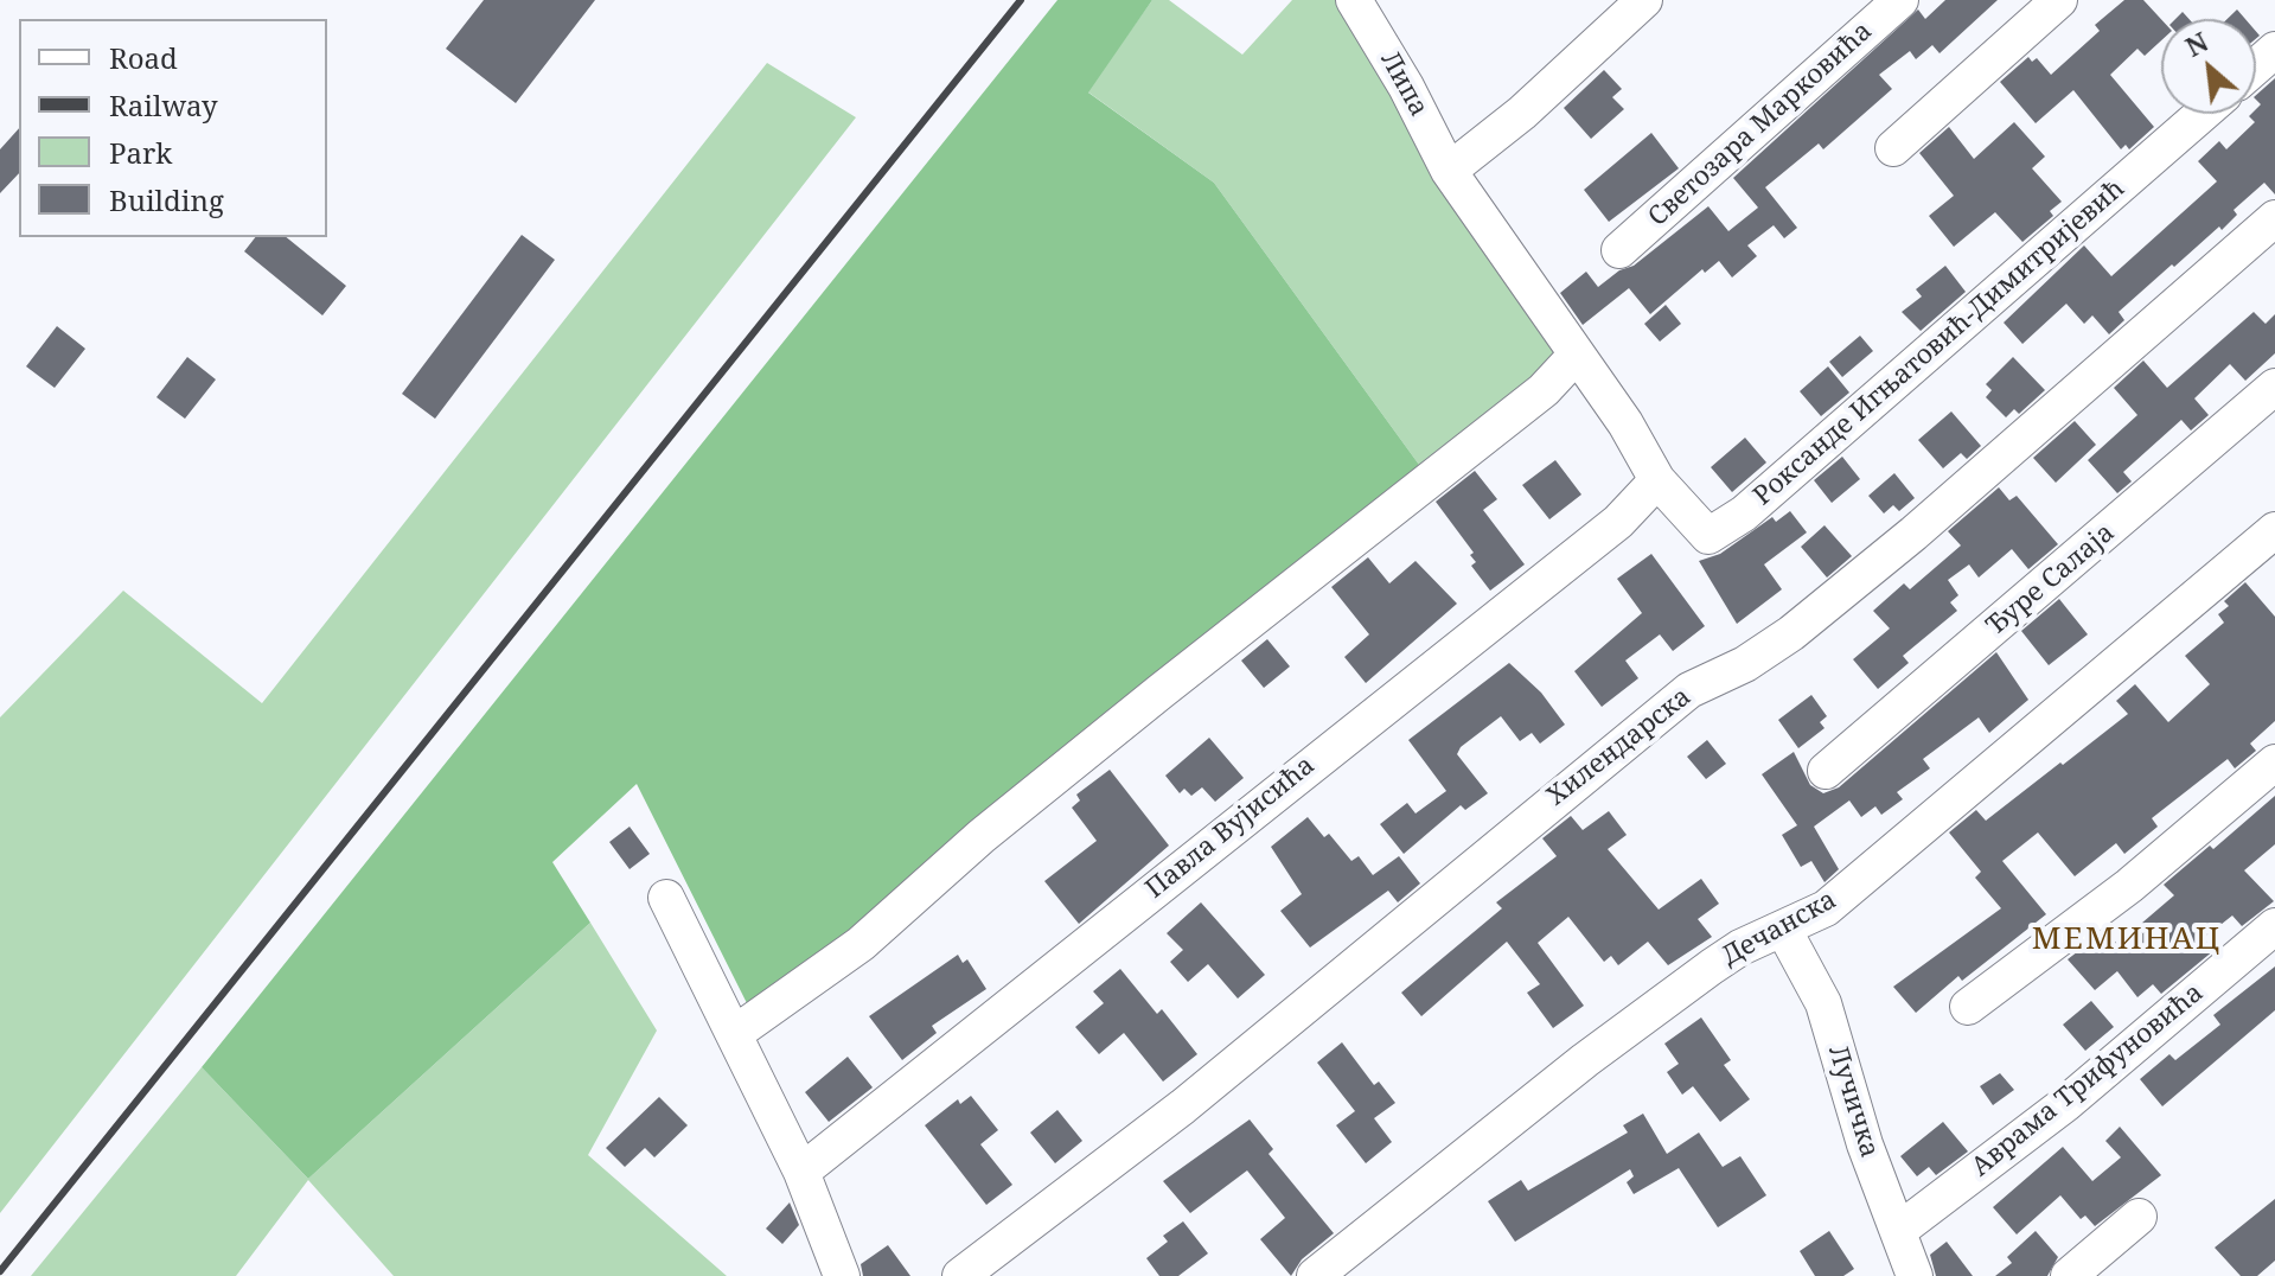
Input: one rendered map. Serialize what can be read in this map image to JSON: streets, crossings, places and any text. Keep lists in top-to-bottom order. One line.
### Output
{"streets":{"street":["Липа","Светозара Марковића","Роксанде Игњатовић-Димитријевић","Ђуре Салаја","Хилендарска","Павла Вујисића","Дечанска","Аврама Трифуновића","Лучичка"]},"crossings":[["Липа","Роксанде Игњатовић-Димитријевић"],["Липа","Павла Вујисића"],["Роксанде Игњатовић-Димитријевић","Павла Вујисића"],["Дечанска","Лучичка"],["Аврама Трифуновића","Лучичка"]],"districts":["МЕМИНАЦ"],"legend":["Road","Railway","Park","Building"],"north":"top left"}
